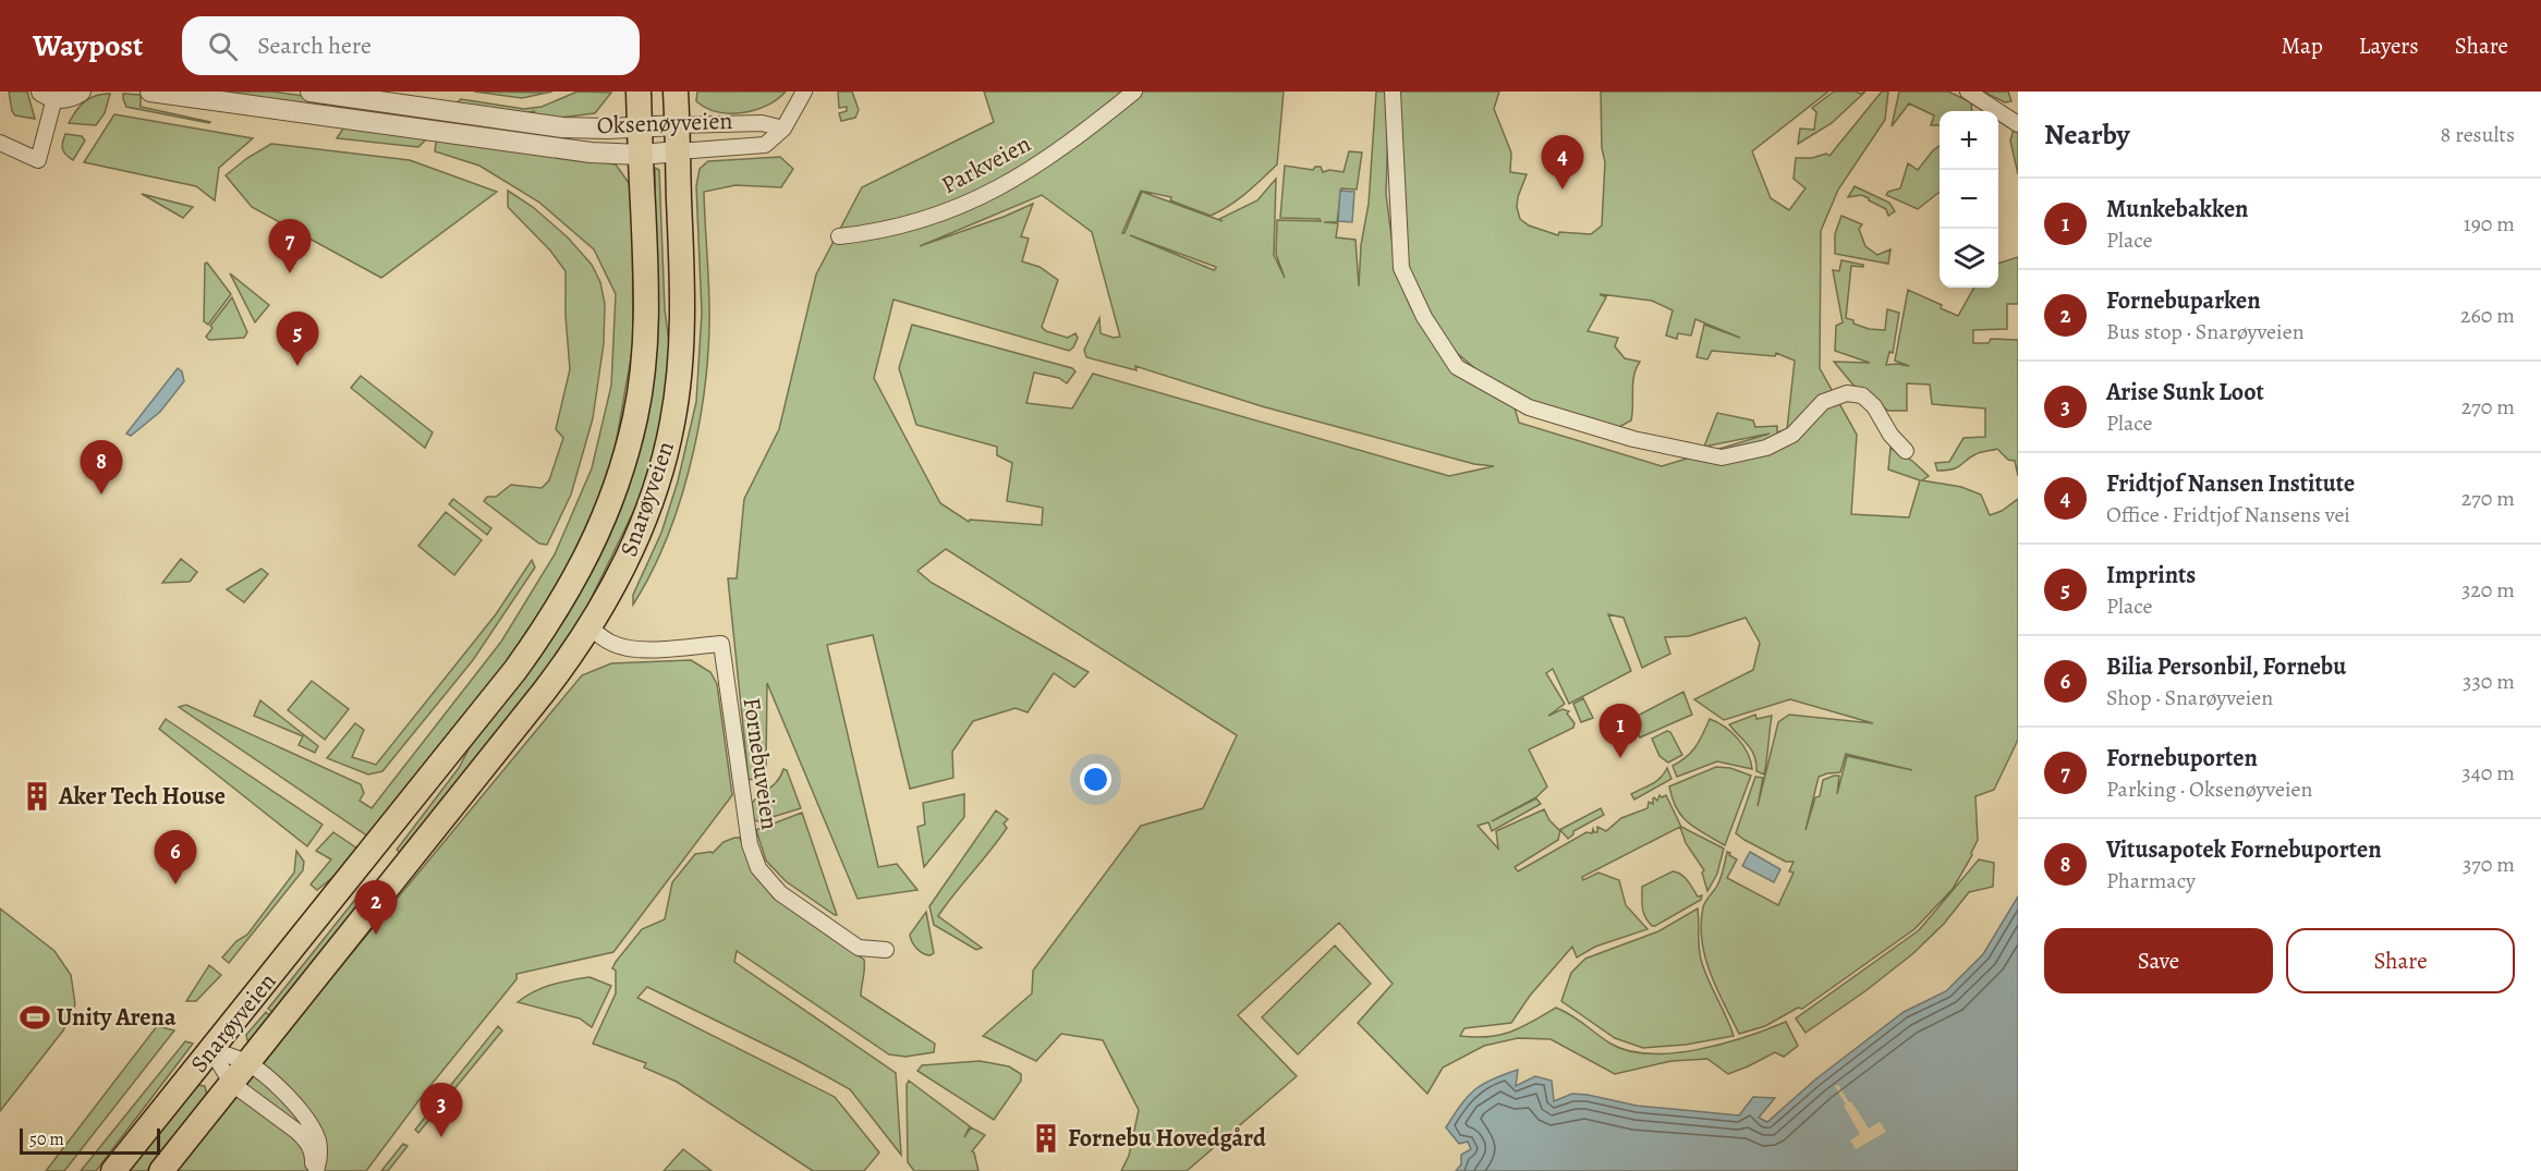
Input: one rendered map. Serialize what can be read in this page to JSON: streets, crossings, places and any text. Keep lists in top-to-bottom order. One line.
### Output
{"streets":{"main road":["Snarøyveien"],"street":["Oksenøyveien","Parkveien","Fornebuveien"]},"crossings":[["Oksenøyveien","Snarøyveien"],["Snarøyveien","Fornebuveien"]],"places":{"building":["Aker Tech House","Fornebu Hovedgård"],"sports":["Unity Arena"]},"scale_bar":"50 m","page":{"header":"Waypost","search":"Search here","nav":["Map","Layers","Share"],"heading":["Nearby","8 results"],"map_buttons":["+","−"],"pins":["4","7","5","8","1","6","2","3"],"list":[{"mark":"1","name":"Munkebakken","note":"Place","value":"190 m"},{"mark":"2","name":"Fornebuparken","note":"Bus stop · Snarøyveien","value":"260 m"},{"mark":"3","name":"Arise Sunk Loot","note":"Place","value":"270 m"},{"mark":"4","name":"Fridtjof Nansen Institute","note":"Office · Fridtjof Nansens vei","value":"270 m"},{"mark":"5","name":"Imprints","note":"Place","value":"320 m"},{"mark":"6","name":"Bilia Personbil, Fornebu","note":"Shop · Snarøyveien","value":"330 m"},{"mark":"7","name":"Fornebuporten","note":"Parking · Oksenøyveien","value":"340 m"},{"mark":"8","name":"Vitusapotek Fornebuporten","note":"Pharmacy","value":"370 m"}],"buttons":["Save","Share"],"scale":"50 m"}}
